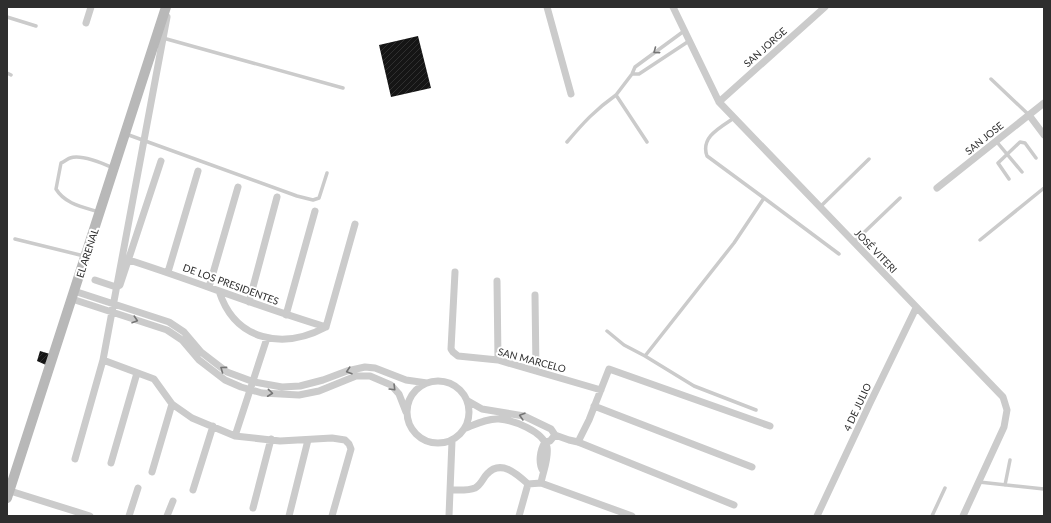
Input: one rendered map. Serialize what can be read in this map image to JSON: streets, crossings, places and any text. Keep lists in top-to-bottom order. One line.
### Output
{"streets":{"street":["SAN JORGE","SAN JOSE","JOSÉ VITERI","EL ARENAL","DE LOS PRESIDENTES","SAN MARCELO","4 DE JULIO"]},"crossings":[["SAN JORGE","JOSÉ VITERI"],["JOSÉ VITERI","4 DE JULIO"]]}
